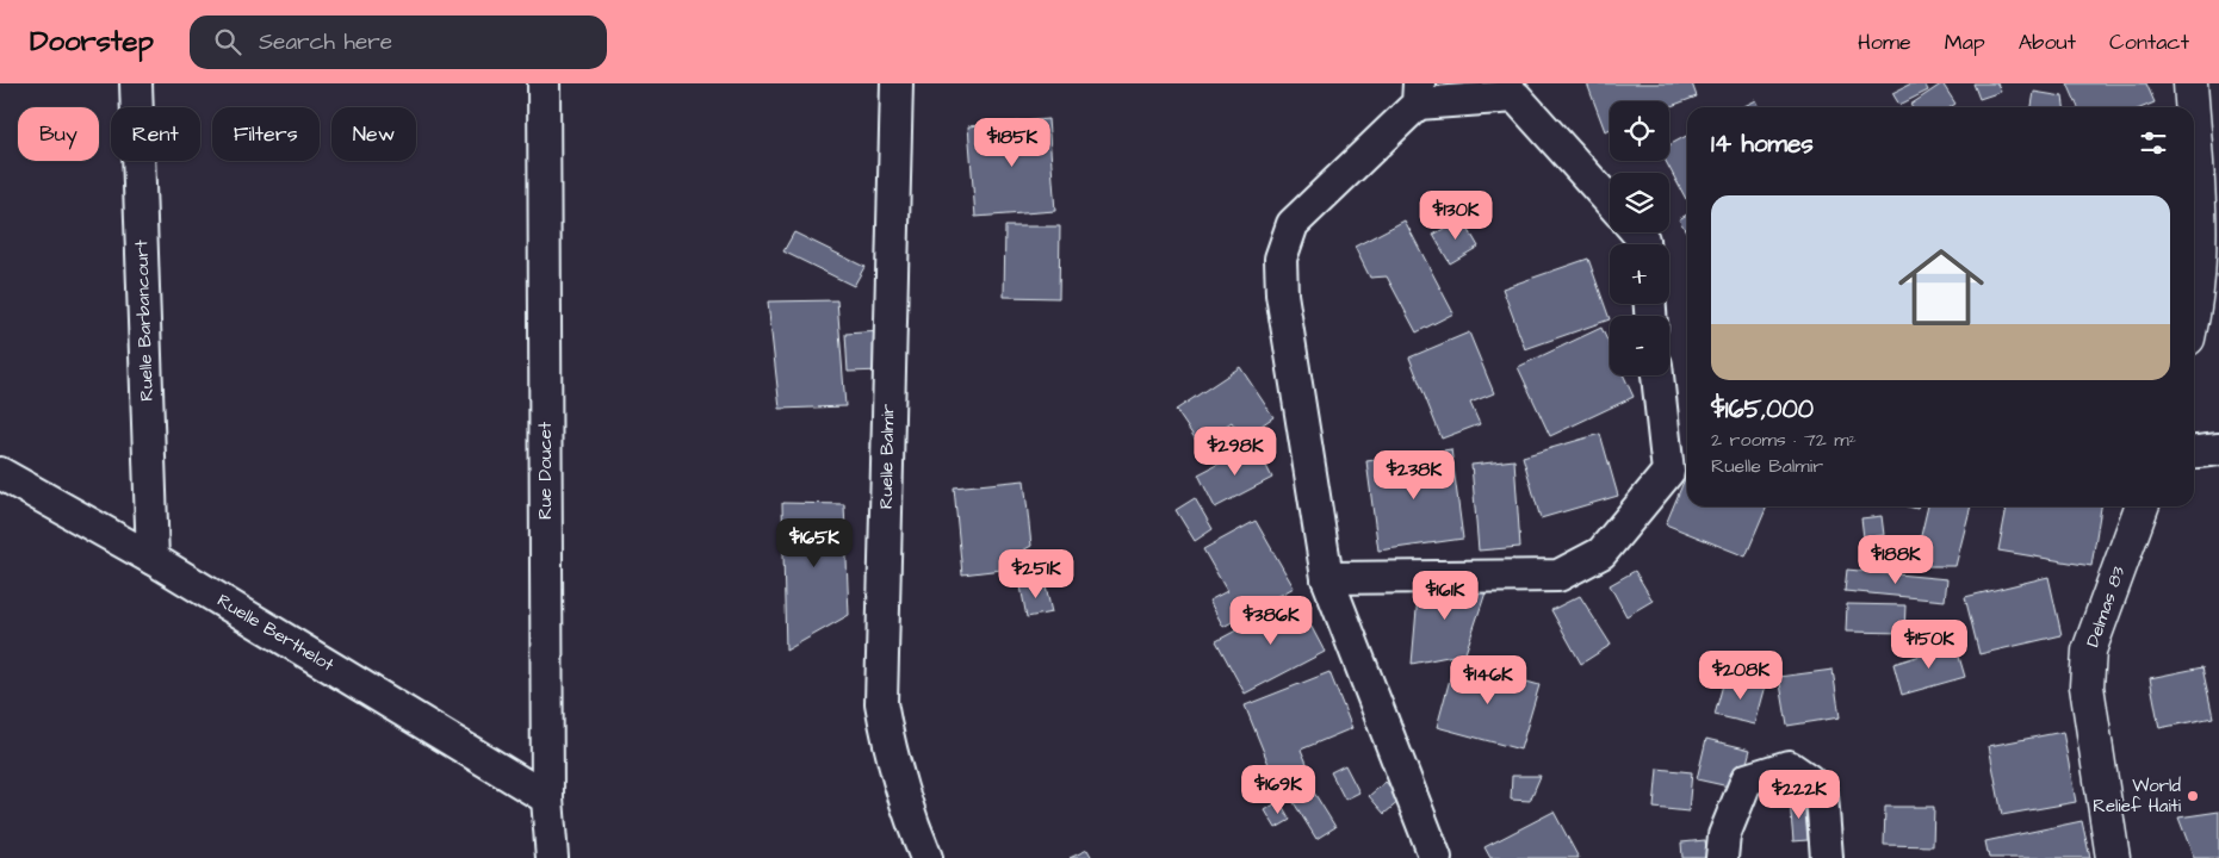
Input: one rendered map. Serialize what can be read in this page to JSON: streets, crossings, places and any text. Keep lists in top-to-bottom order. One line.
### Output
{"streets":{"street":["Ruelle Barbancourt","Ruelle Balmir","Rue Doucet","Delmas 83","Ruelle Berthelot"]},"crossings":[["Ruelle Barbancourt","Ruelle Berthelot"],["Rue Doucet","Ruelle Berthelot"]],"places":["World Relief Haiti"],"page":{"header":"Doorstep","search":"Search here","nav":["Home","Map","About","Contact"],"map_buttons":["+","−"],"chip":["Buy","Rent","Filters","New"],"heading":"14 homes","price":["$185K","$130K","$298K","$238K","$165K","$188K","$251K","$161K","$386K","$150K","$208K","$146K","$169K","$222K"],"list":[{"name":"$165,000","note":"2 rooms · 72 m² · Ruelle Balmir"}]}}
